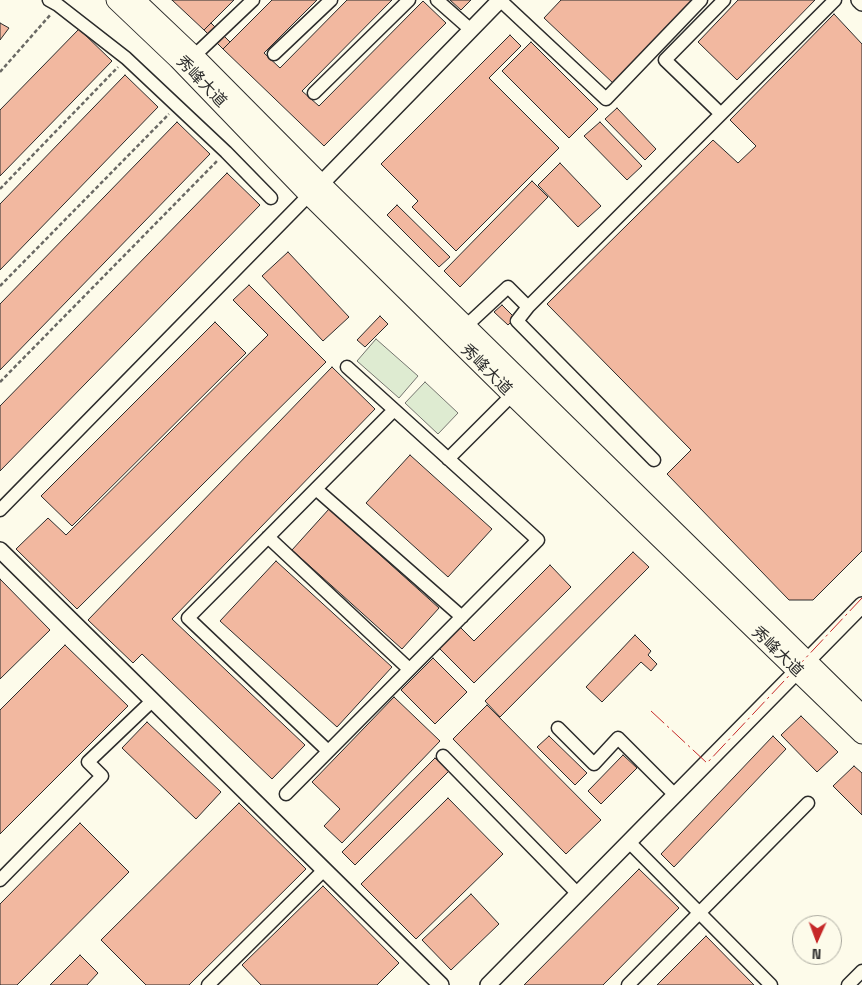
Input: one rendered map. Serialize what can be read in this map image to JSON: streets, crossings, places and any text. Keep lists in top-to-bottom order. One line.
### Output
{"streets":{"main road":["秀峰大道"]},"north":"bottom"}
